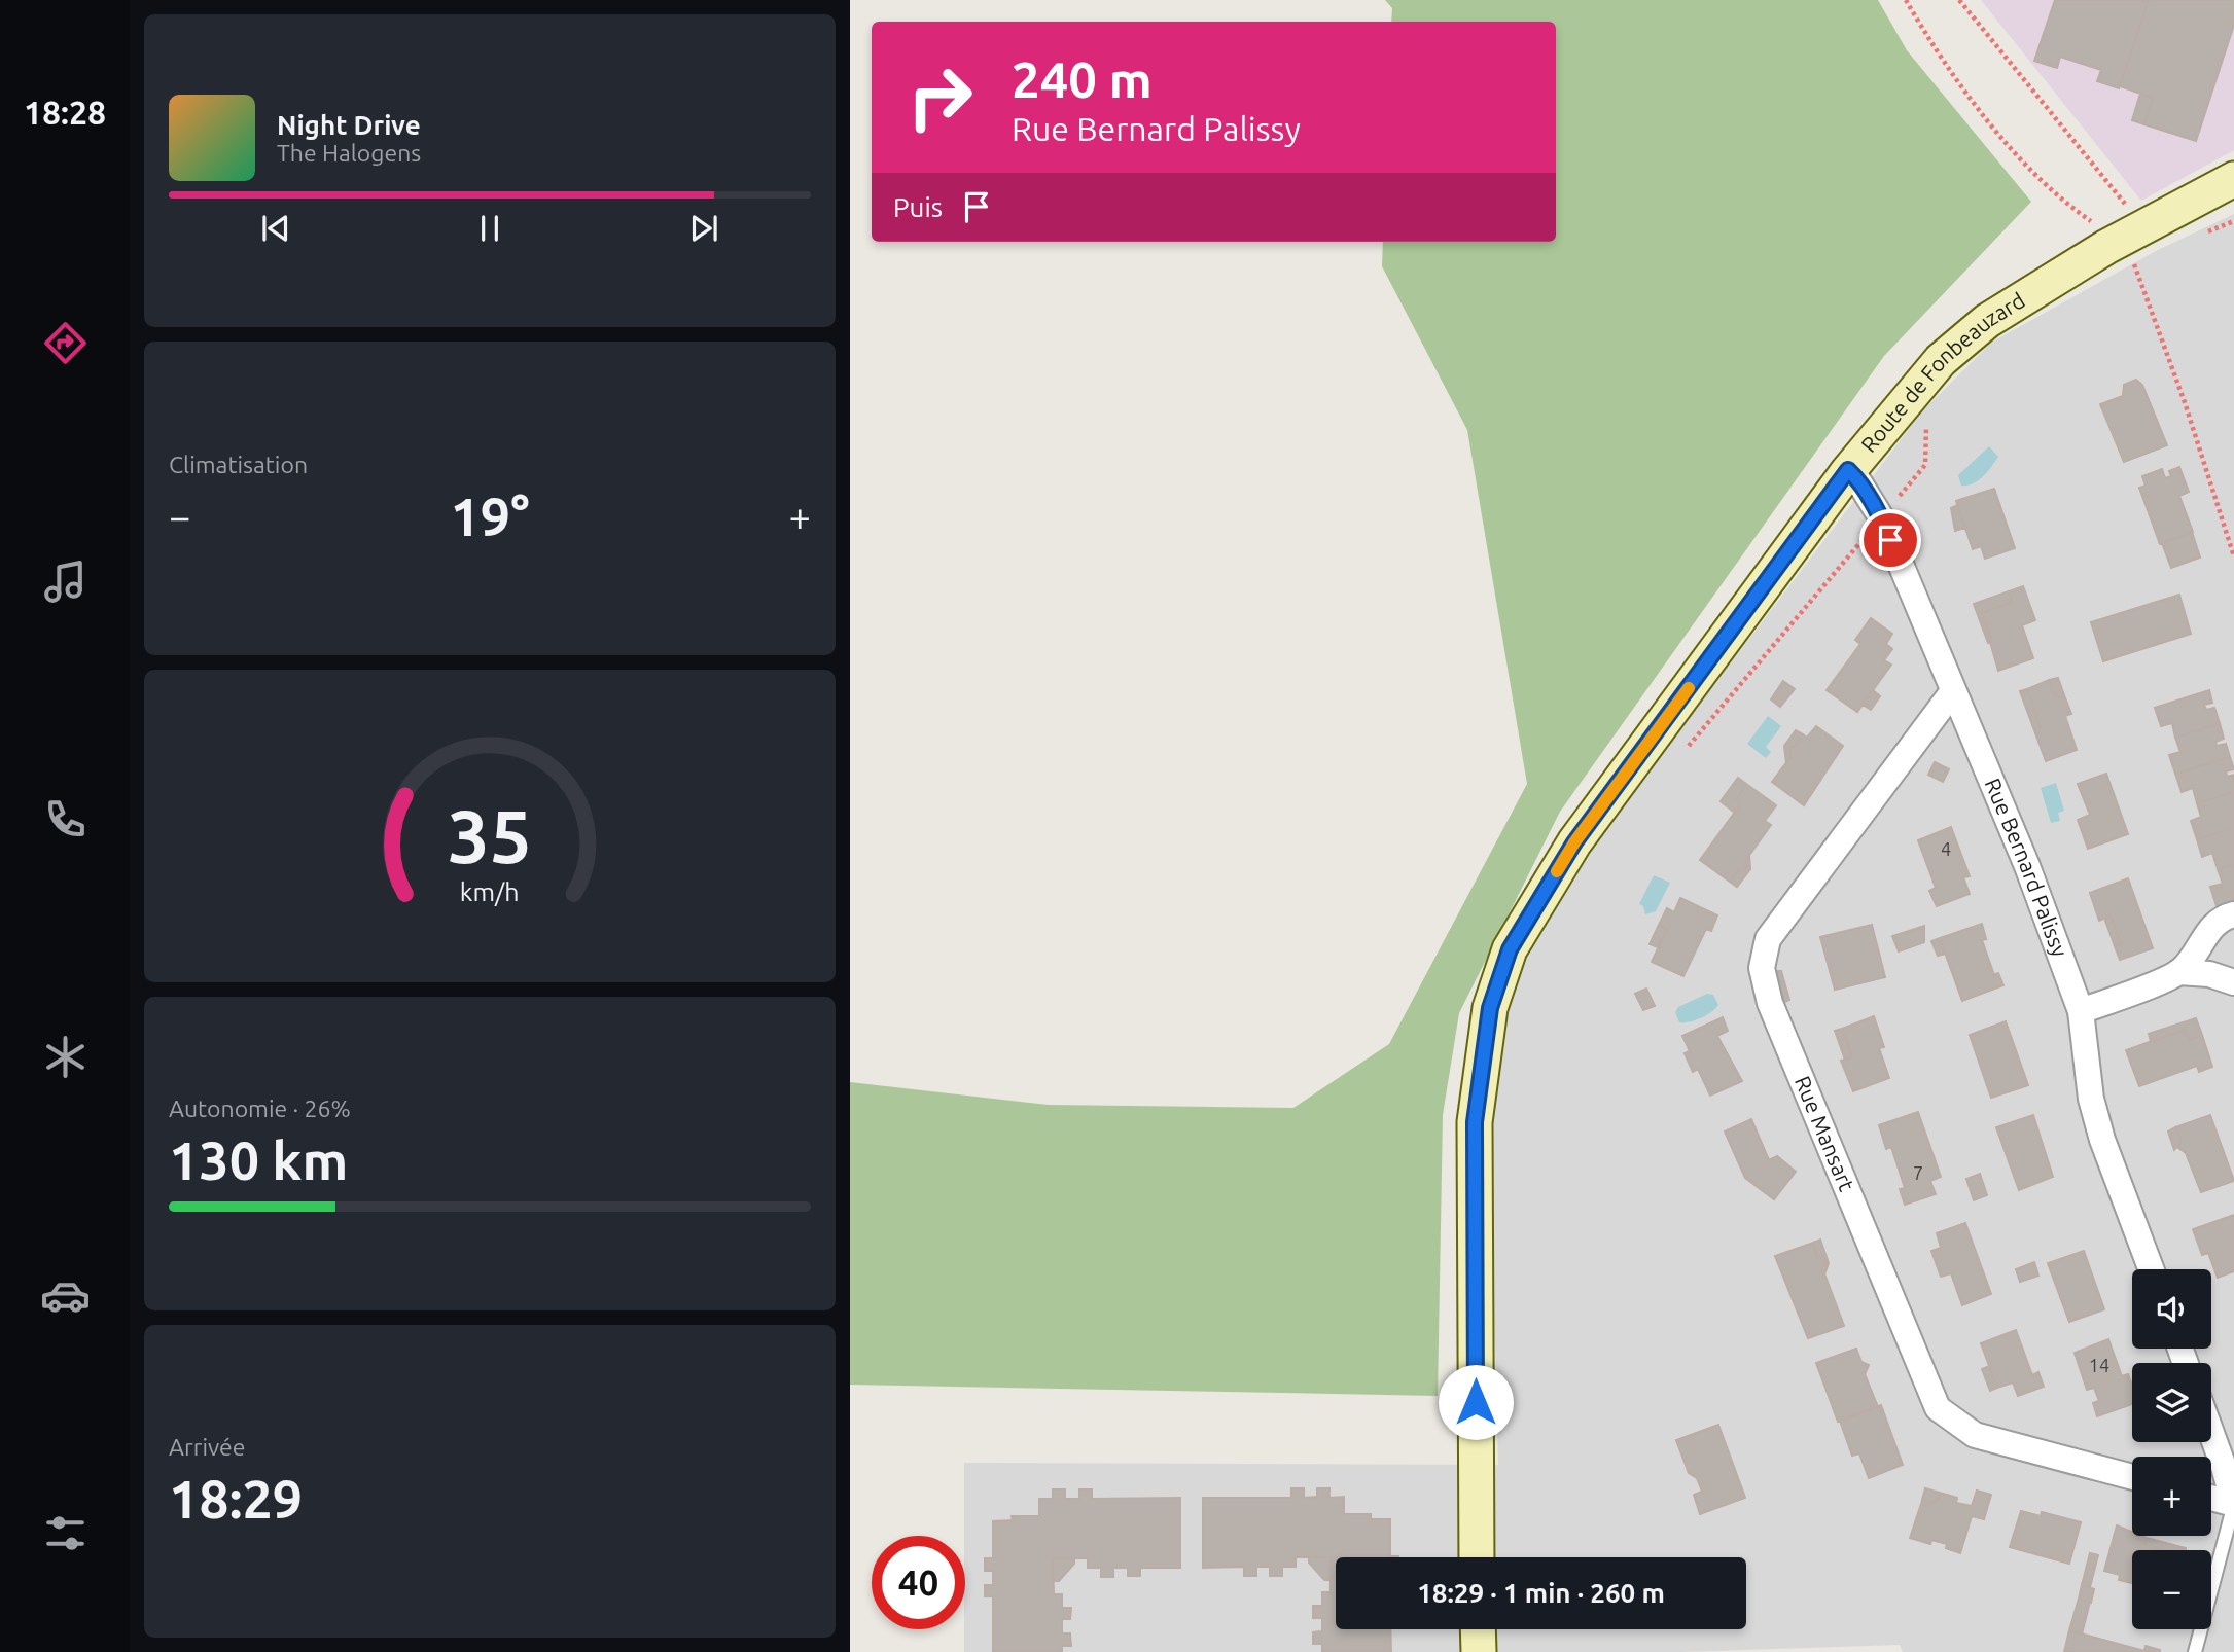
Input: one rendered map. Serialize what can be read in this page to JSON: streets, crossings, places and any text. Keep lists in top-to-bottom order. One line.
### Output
{"streets":{"street":["Route de Fonbeauzard","Rue Bernard Palissy","Rue Mansart"]},"crossings":[["Route de Fonbeauzard","Rue Bernard Palissy"],["Rue Bernard Palissy","Rue Mansart"]],"house_numbers":["4","7","14"],"page":{"tabs":"18:28","turn":["240 m","Rue Bernard Palissy"],"song":["Night Drive","The Halogens"],"then":"Puis","tile":["Climatisation",["Autonomie · 26%","130 km"],["Arrivée","18:29"]],"heat":["−","19°","+"],"map_buttons":["+","−"],"limit":"40","trip":"18:29 · 1 min · 260 m","gauge":["35","km/h"]}}
